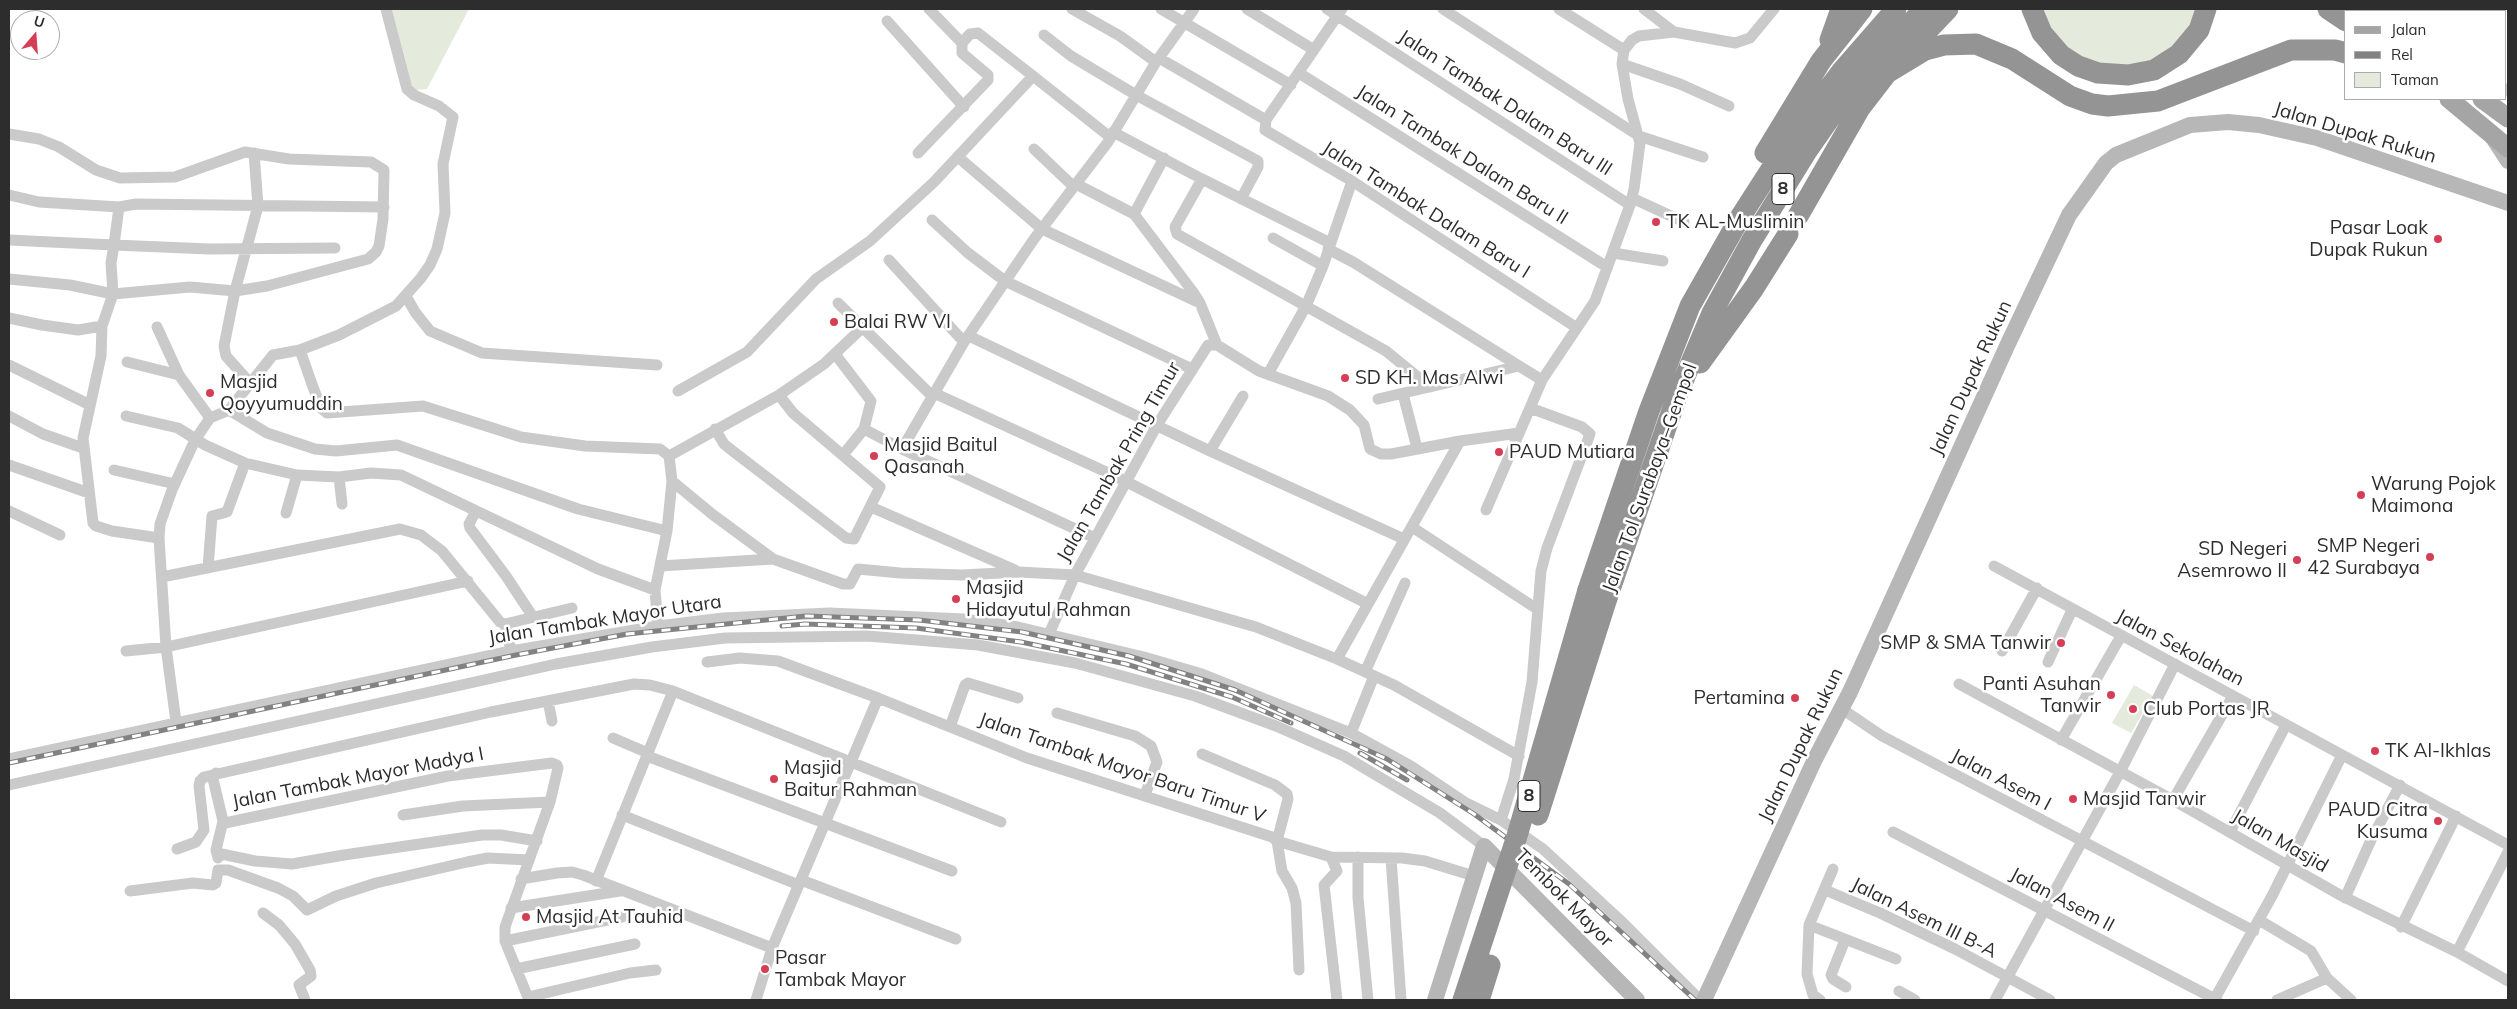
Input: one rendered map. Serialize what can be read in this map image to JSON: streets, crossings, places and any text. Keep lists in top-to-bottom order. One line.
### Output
{"streets":{"highway":["8","Jalan Tol Surabaya–Gempol"],"main road":["Jalan Dupak Rukun","Tembok Mayor"],"street":["Jalan Tambak Dalam Baru III","Jalan Tambak Dalam Baru II","Jalan Tambak Dalam Baru I","Jalan Tambak Pring Timur","Jalan Tambak Mayor Utara","Jalan Sekolahan","Jalan Tambak Mayor Baru Timur V","Jalan Tambak Mayor Madya I","Jalan Asem I","Jalan Masjid","Jalan Asem II","Jalan Asem III B-A"]},"crossings":[["Jalan Dupak Rukun","Jalan Asem I"],["Jalan Tambak Pring Timur","Jalan Tambak Mayor Utara"]],"places":["TK AL-Muslimin","Pasar Loak Dupak Rukun","Balai RW VI","SD KH. Mas Alwi","Masjid Qoyyumuddin","PAUD Mutiara","Masjid Baitul Qasanah","Warung Pojok Maimona","SMP Negeri 42 Surabaya","SD Negeri Asemrowo II","Masjid Hidayutul Rahman","SMP & SMA Tanwir","Panti Asuhan Tanwir","Pertamina","Club Portas JR","TK Al-Ikhlas","Masjid Baitur Rahman","Masjid Tanwir","PAUD Citra Kusuma","Masjid At Tauhid","Pasar Tambak Mayor"],"legend":["Jalan","Rel","Taman"],"north":"top"}
